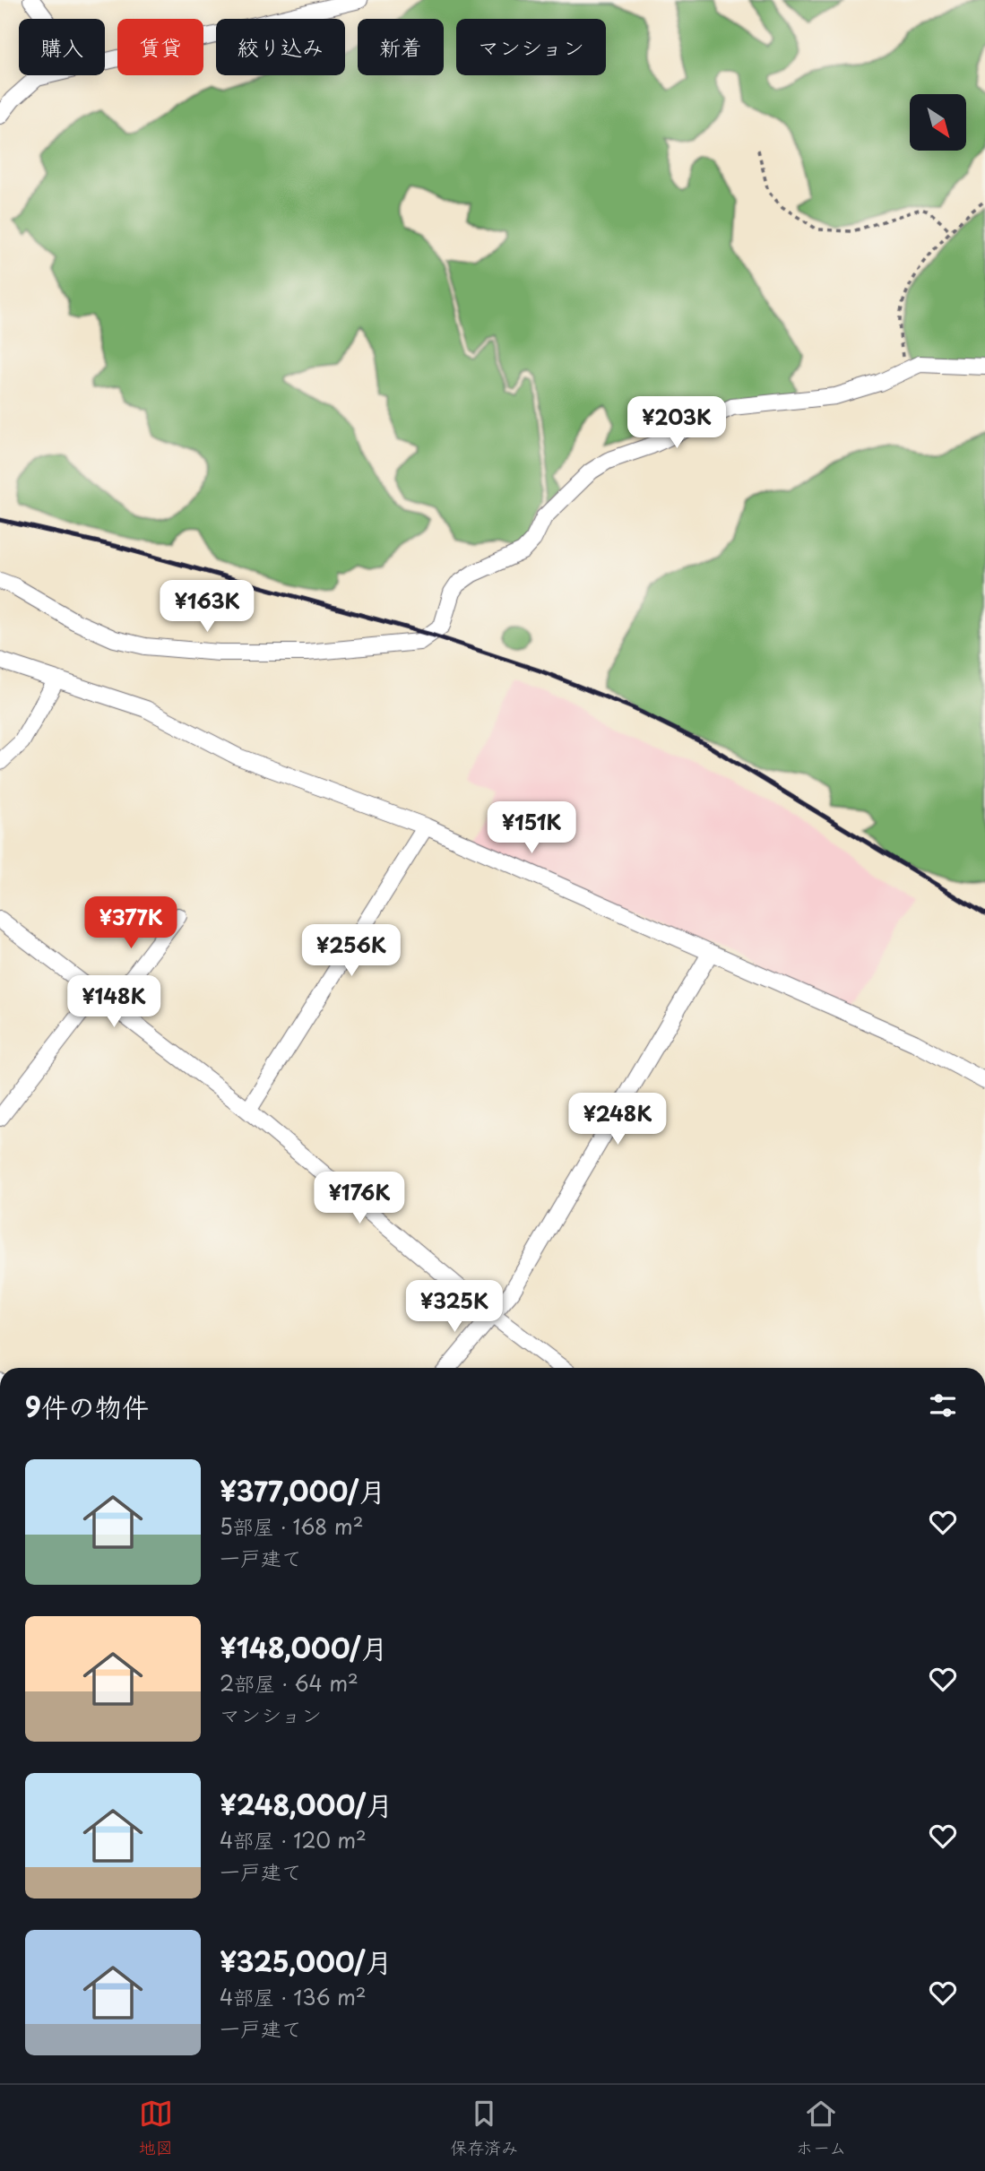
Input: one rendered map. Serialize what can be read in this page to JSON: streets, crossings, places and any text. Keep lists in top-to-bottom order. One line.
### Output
{"north":"bottom right","page":{"chip":["購入","賃貸","絞り込み","新着","マンション"],"price":["¥203K","¥163K","¥151K","¥377K","¥256K","¥148K","¥248K","¥176K","¥325K"],"heading":"9件の物件","list":[{"name":"¥377,000/月","note":"5部屋 · 168 m² · 一戸建て"},{"name":"¥148,000/月","note":"2部屋 · 64 m² · マンション"},{"name":"¥248,000/月","note":"4部屋 · 120 m² · 一戸建て"},{"name":"¥325,000/月","note":"4部屋 · 136 m² · 一戸建て"}],"tabs":["地図","保存済み","ホーム"]}}
